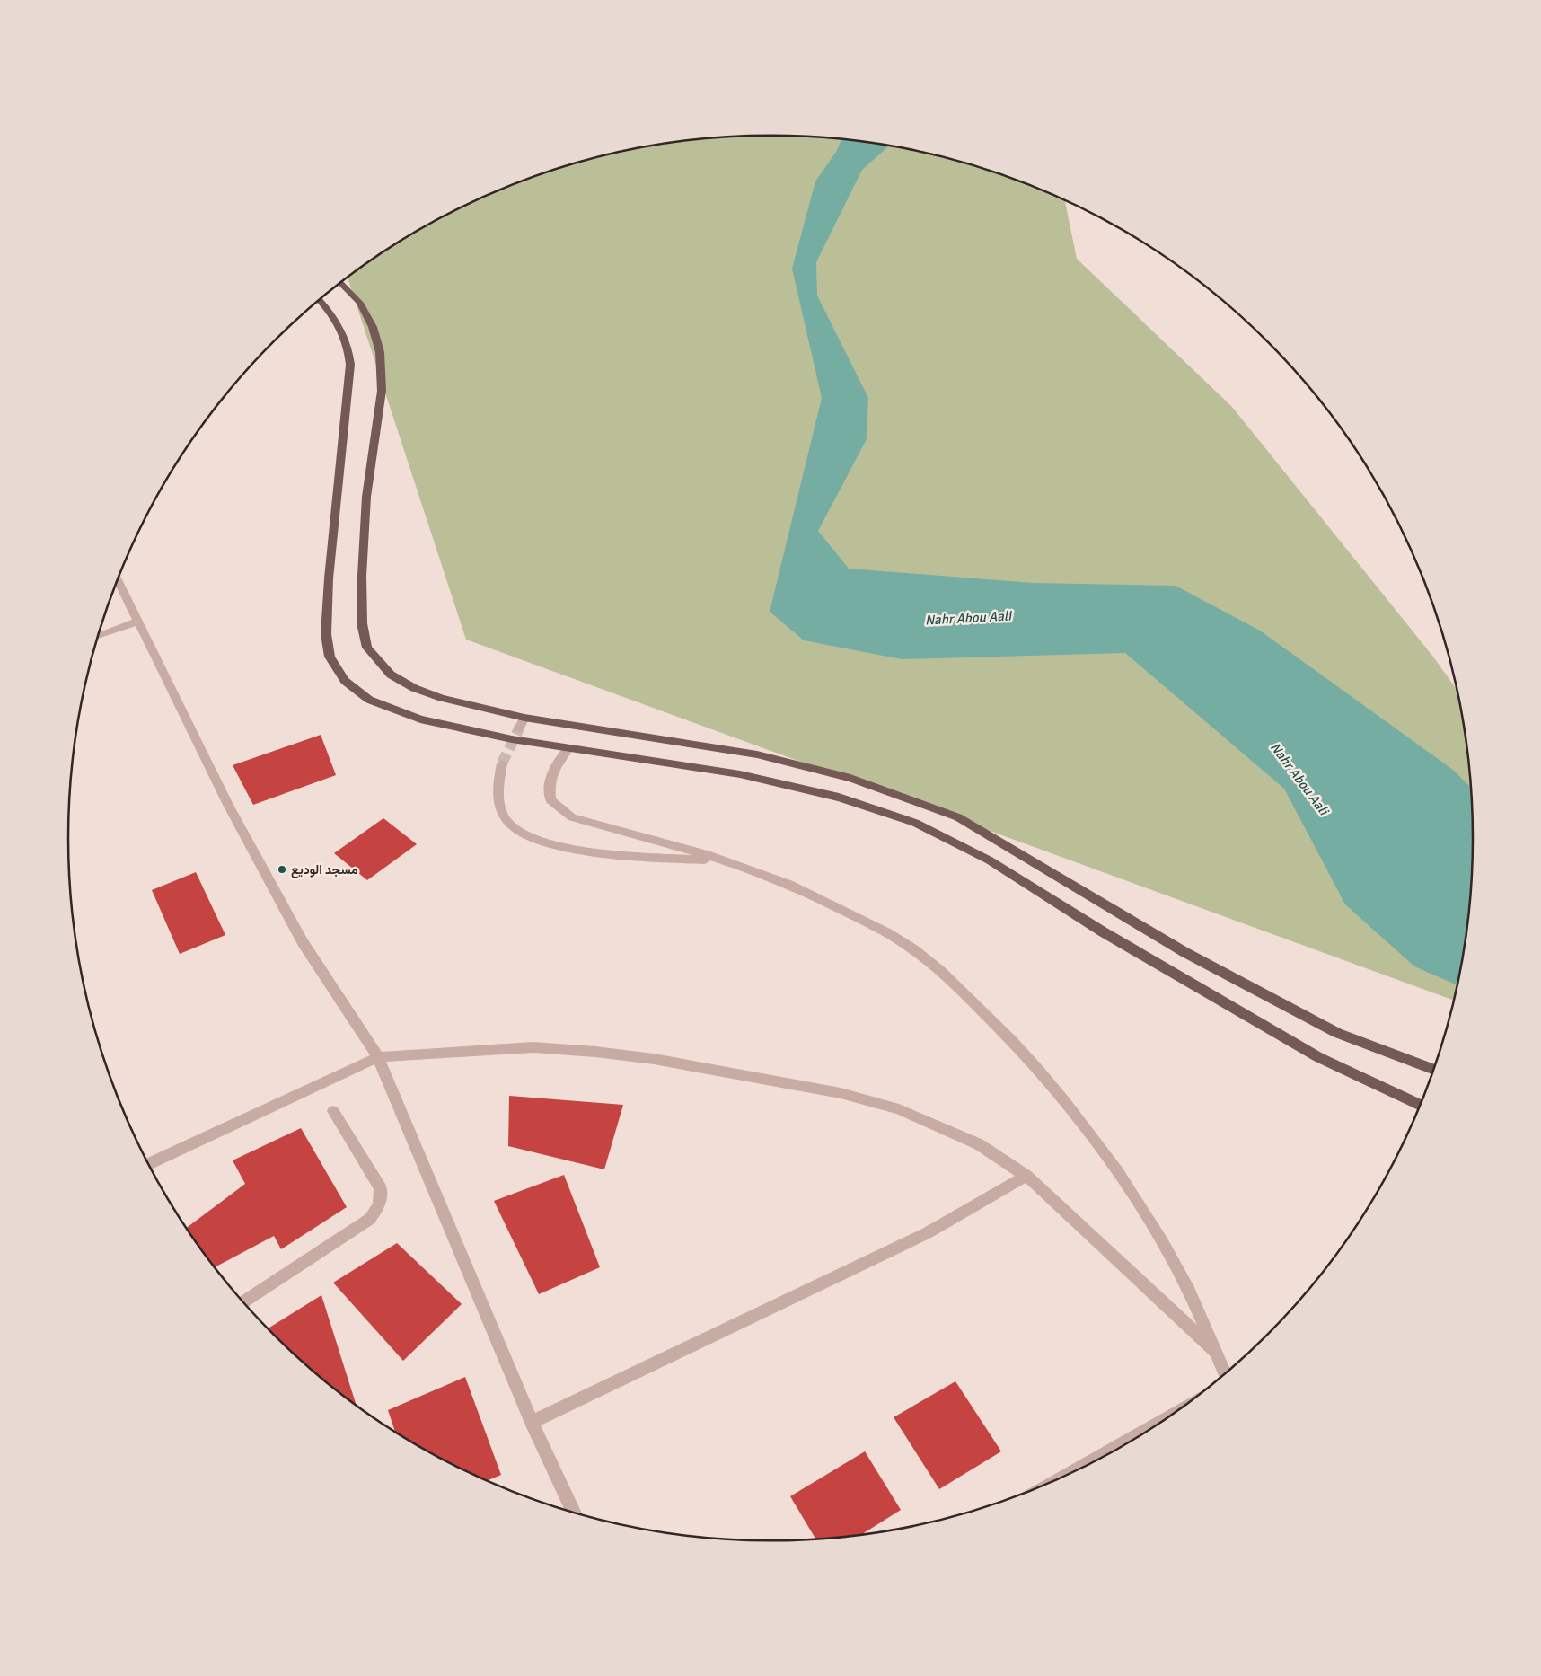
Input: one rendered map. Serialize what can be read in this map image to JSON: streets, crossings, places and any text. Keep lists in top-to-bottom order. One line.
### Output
{"water":["Nahr Abou Aali"],"places":["مسجد الوديع"]}
